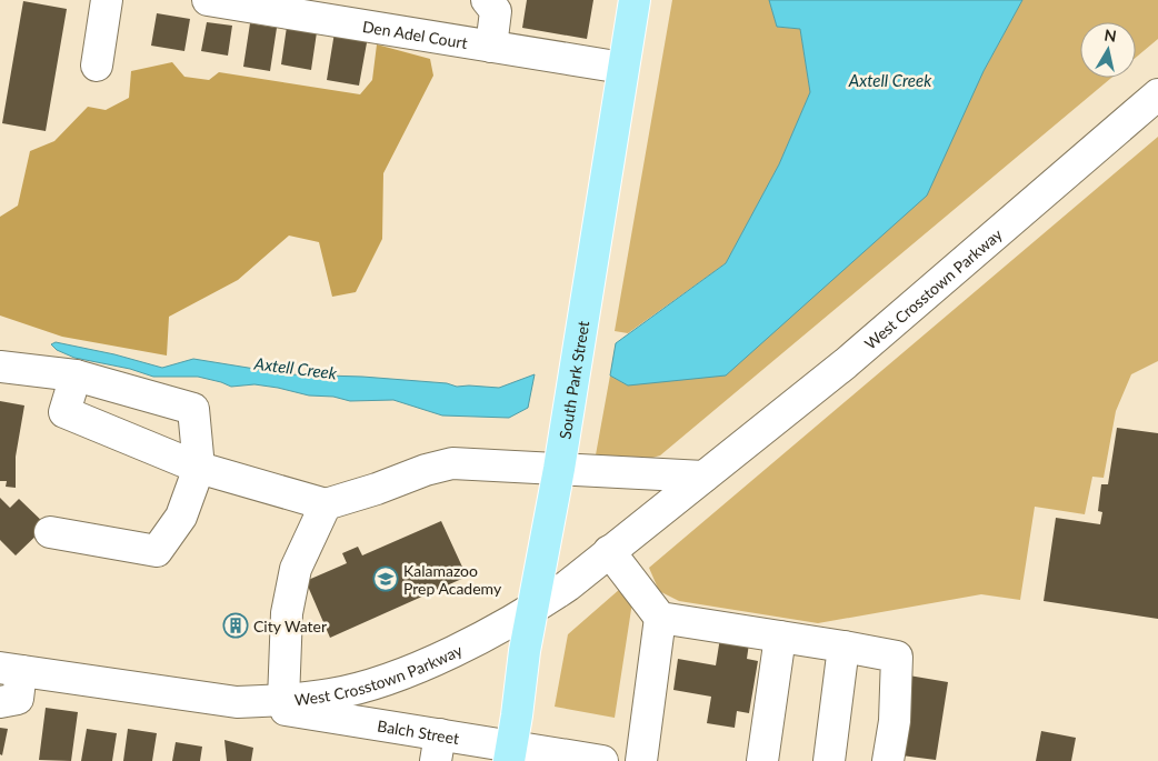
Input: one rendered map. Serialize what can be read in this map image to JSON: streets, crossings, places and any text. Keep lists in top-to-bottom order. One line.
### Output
{"streets":{"main road":["South Park Street"],"street":["Den Adel Court","West Crosstown Parkway","Balch Street"]},"crossings":[["Den Adel Court","South Park Street"],["West Crosstown Parkway","South Park Street"],["West Crosstown Parkway","Balch Street"],["South Park Street","Balch Street"]],"water":["Axtell Creek"],"places":{"school or university":["Kalamazoo Prep Academy"],"building":["City Water"]},"north":"top"}
